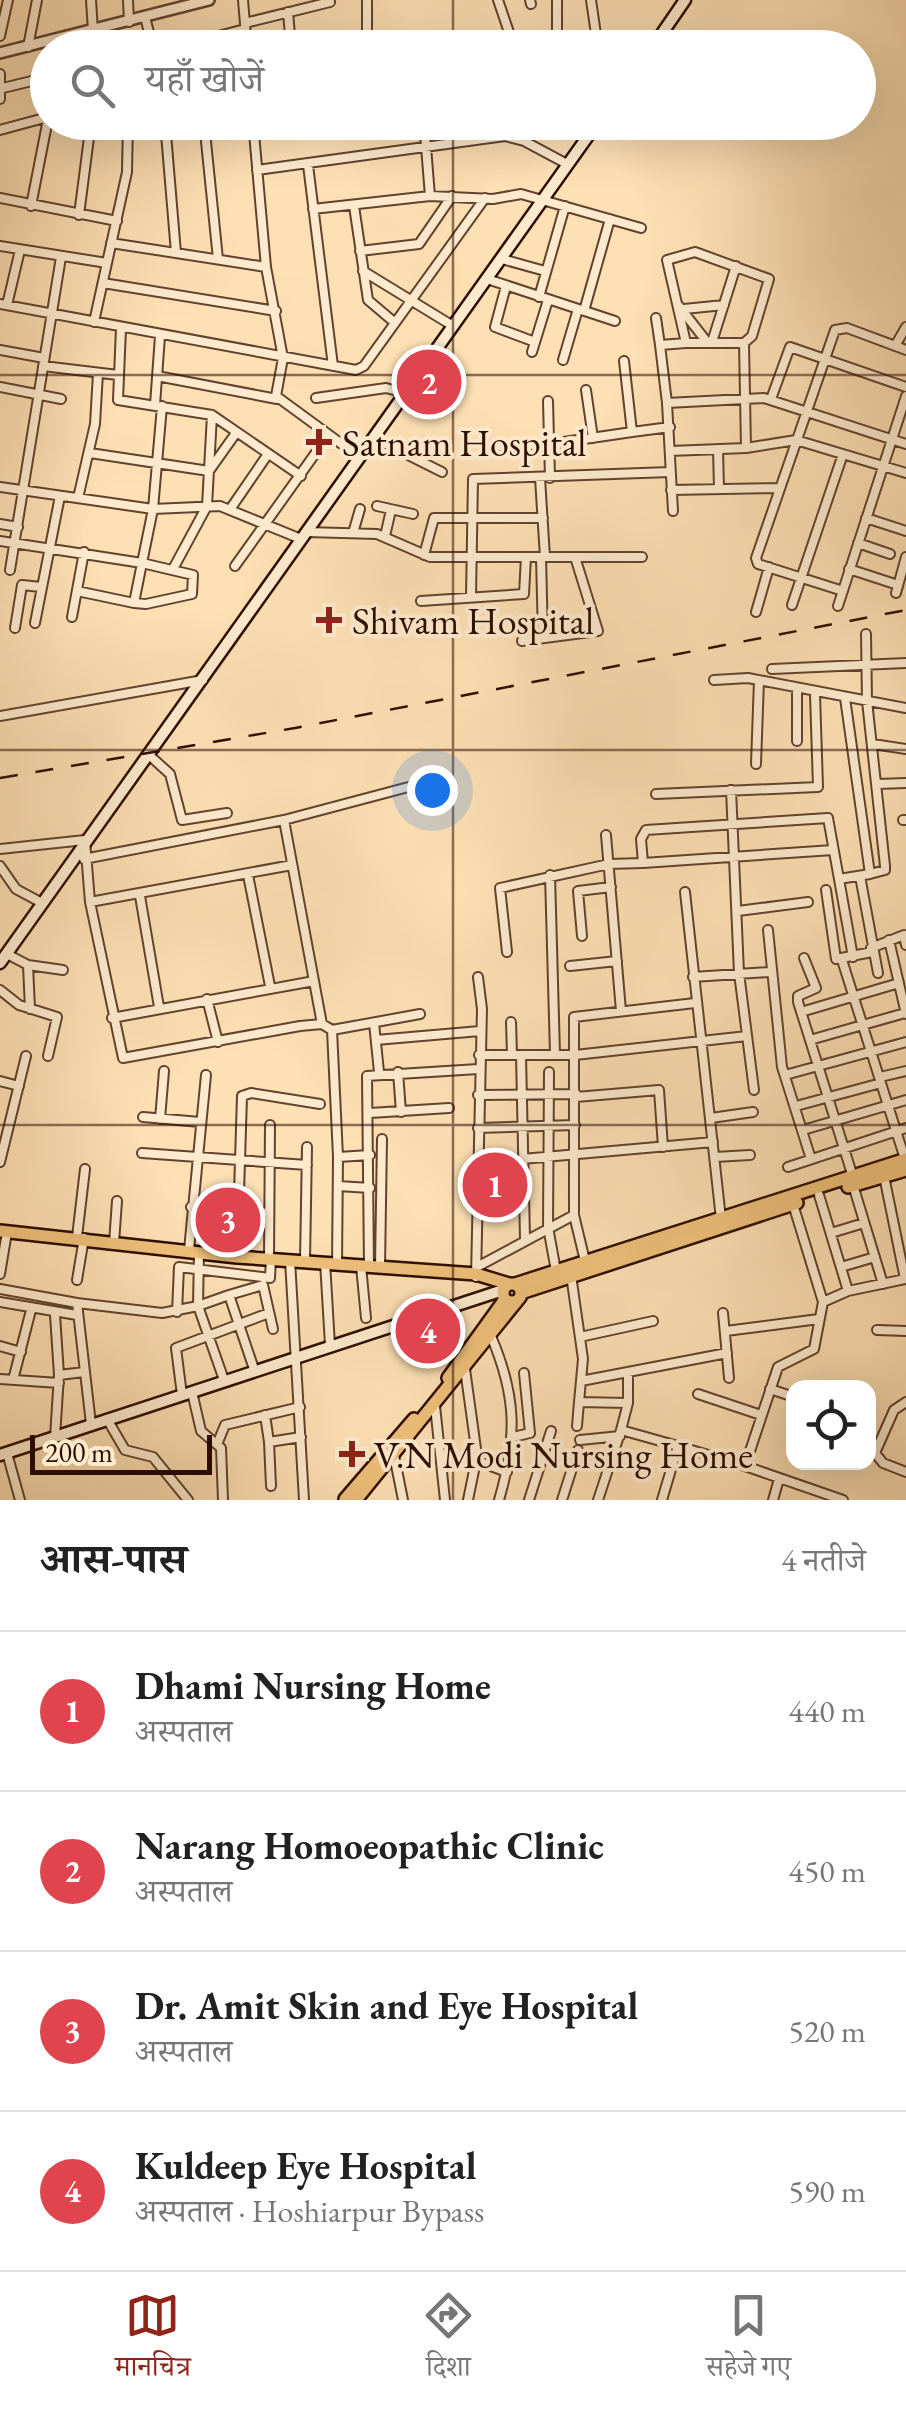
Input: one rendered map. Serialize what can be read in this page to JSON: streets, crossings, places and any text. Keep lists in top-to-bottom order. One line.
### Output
{"places":{"health":["Satnam Hospital","Shivam Hospital","V.N Modi Nursing Home"]},"scale_bar":"200 m","page":{"search":"यहाँ खोजें","pins":["2","1","3","4"],"scale":"200 m","heading":["आस-पास","4 नतीजे"],"list":[{"mark":"1","name":"Dhami Nursing Home","note":"अस्पताल","value":"440 m"},{"mark":"2","name":"Narang Homoeopathic Clinic","note":"अस्पताल","value":"450 m"},{"mark":"3","name":"Dr. Amit Skin and Eye Hospital","note":"अस्पताल","value":"520 m"},{"mark":"4","name":"Kuldeep Eye Hospital","note":"अस्पताल · Hoshiarpur Bypass","value":"590 m"}],"nav":["मानचित्र","दिशा","सहेजे गए"]}}
